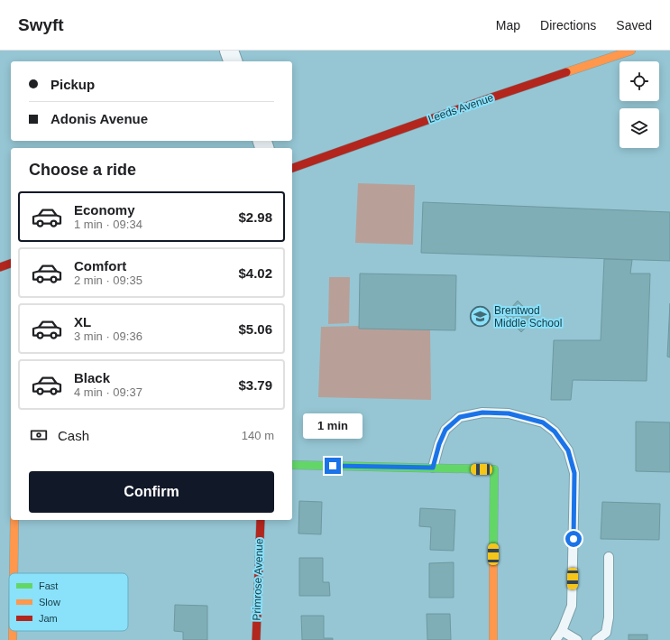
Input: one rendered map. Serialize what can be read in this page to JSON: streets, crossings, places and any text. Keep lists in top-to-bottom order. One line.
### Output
{"streets":{"street":["Leeds Avenue","Primrose Avenue"]},"places":{"school or university":["Brentwod Middle School"]},"legend":["Fast","Slow","Jam"],"page":{"header":"Swyft","nav":["Map","Directions","Saved"],"banner":["Pickup","Adonis Avenue"],"heading":"Choose a ride","list":[{"name":"Economy","note":"1 min · 09:34","value":"$2.98"},{"name":"Comfort","note":"2 min · 09:35","value":"$4.02"},{"name":"XL","note":"3 min · 09:36","value":"$5.06"},{"name":"Black","note":"4 min · 09:37","value":"$3.79"}],"bubble":"1 min","pay":["Cash","140 m"],"buttons":"Confirm"}}
